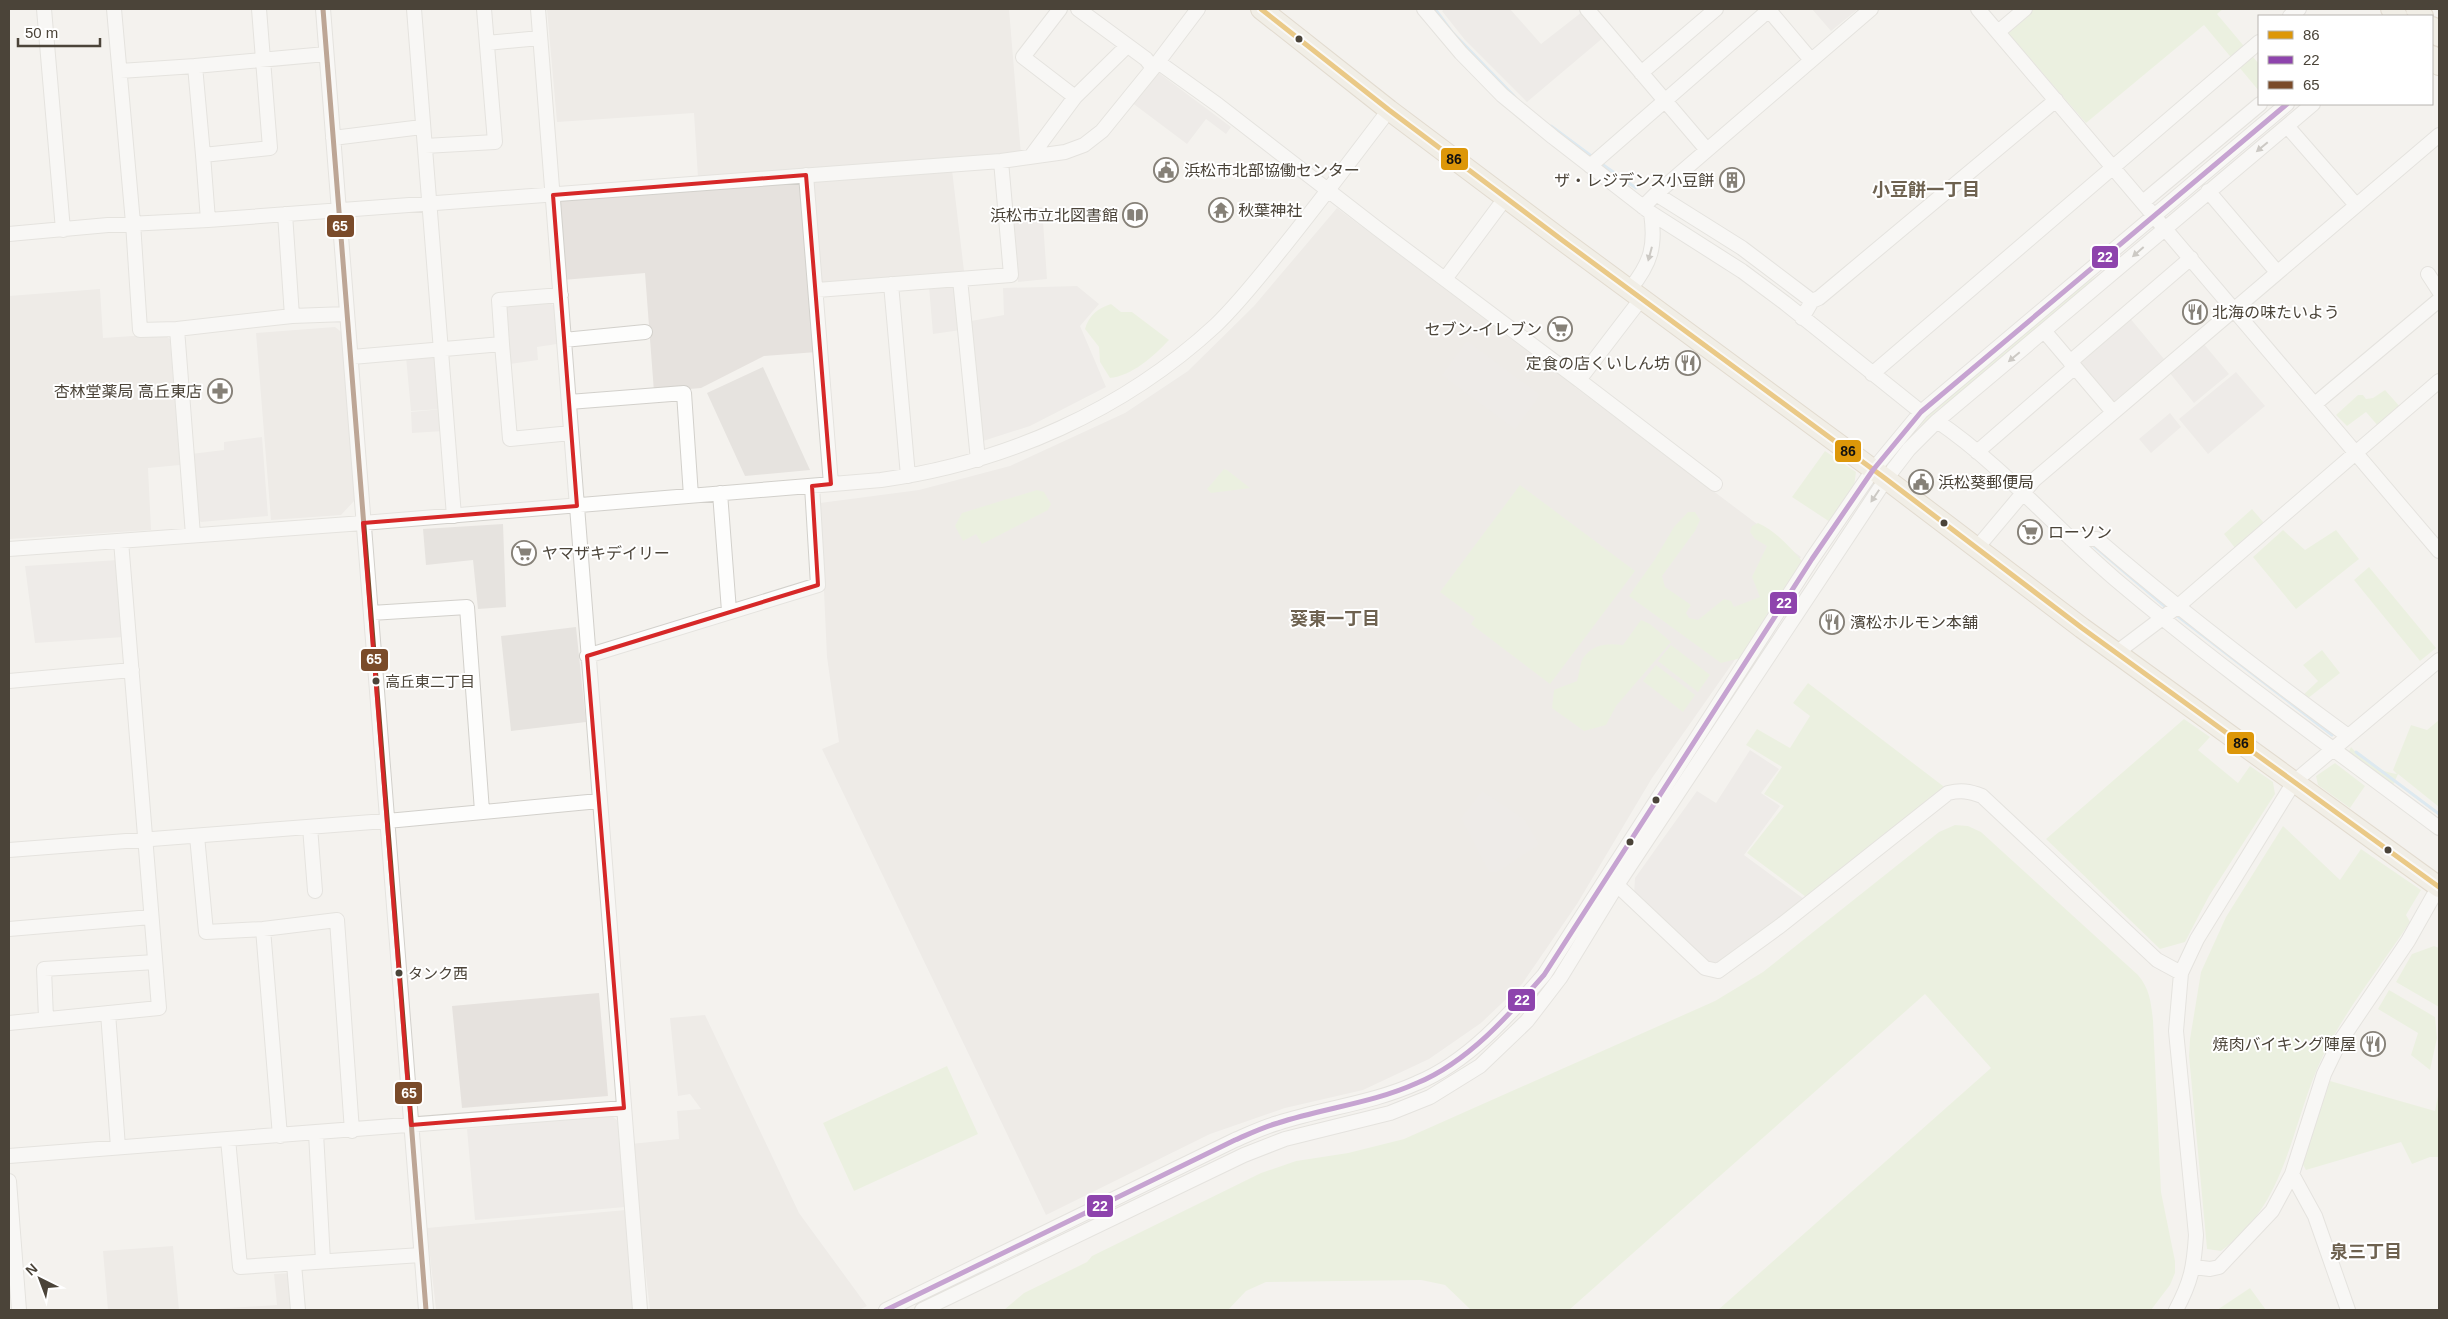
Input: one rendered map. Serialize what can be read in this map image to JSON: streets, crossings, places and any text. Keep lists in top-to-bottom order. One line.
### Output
{"districts":["小豆餅一丁目","葵東一丁目","泉三丁目"],"places":{"public building":["浜松市北部協働センター","浜松葵郵便局"],"building":["ザ・レジデンス小豆餅"],"temple":["秋葉神社"],"library":["浜松市立北図書館"],"restaurant":["北海の味たいよう","定食の店くいしん坊","濱松ホルモン本舗","焼肉バイキング陣屋"],"supermarket":["セブン-イレブン","ローソン","ヤマザキデイリー"],"pharmacy":["杏林堂薬局 高丘東店"],"other":["高丘東二丁目","タンク西"]},"lines":["transit line 86","transit line 65","transit line 22"],"legend":["86","22","65"],"scale_bar":"50 m","north":"top left"}
